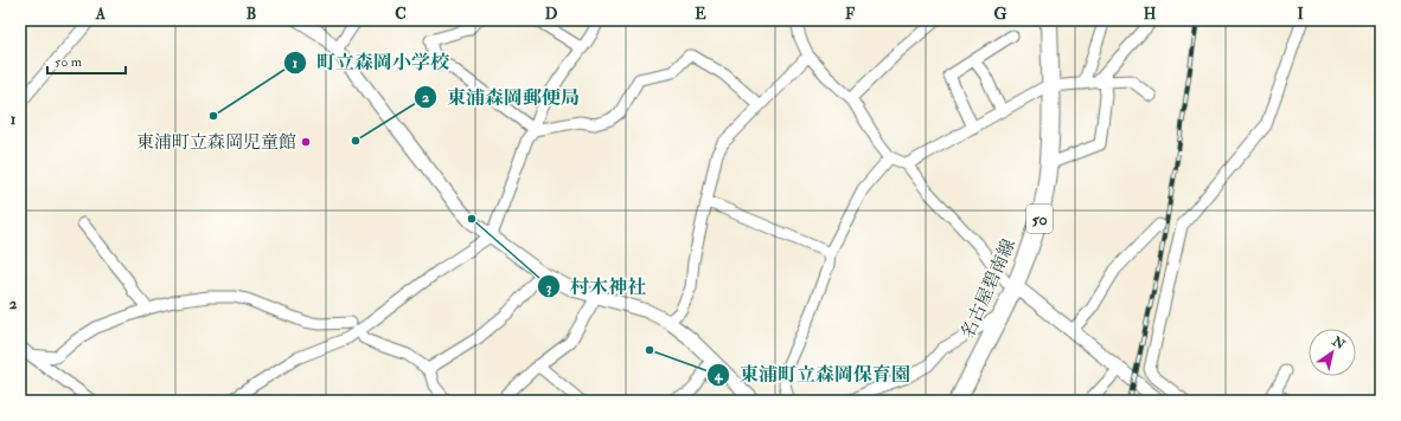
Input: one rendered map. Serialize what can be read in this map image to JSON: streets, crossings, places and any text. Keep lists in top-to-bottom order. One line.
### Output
{"streets":{"main road":["50","名古屋碧南線"]},"places":["町立森岡小学校","東浦森岡郵便局","東浦町立森岡児童館","村木神社","東浦町立森岡保育園"],"scale_bar":"50 m","north":"top right","grid":{"columns":["A","B","C","D","E","F","G","H","I"],"rows":["1","2"]}}
